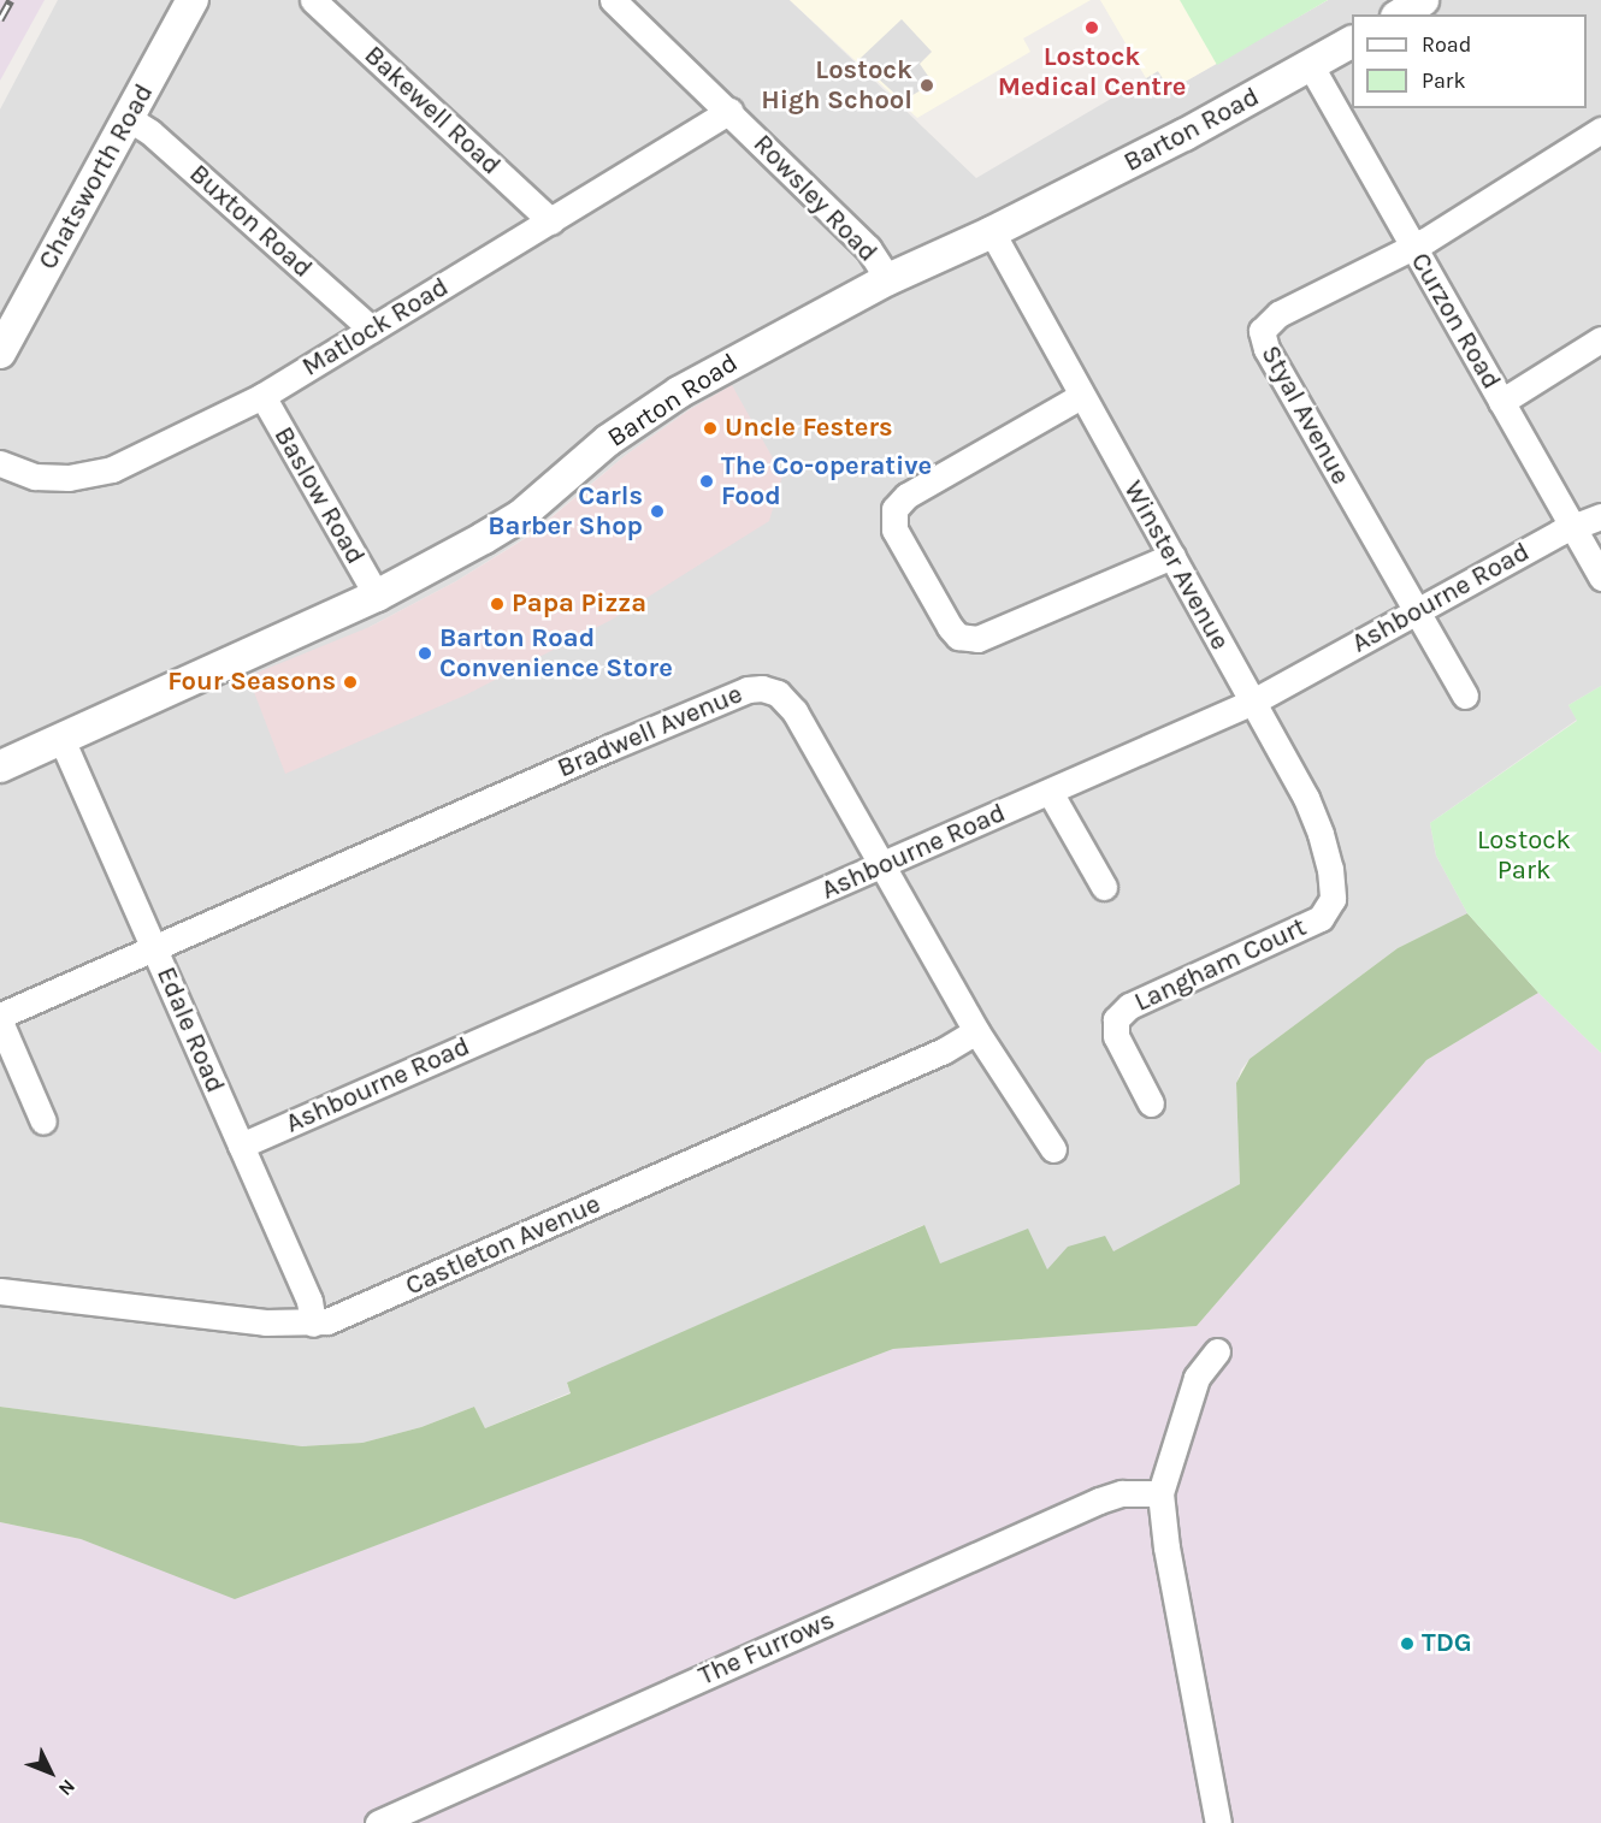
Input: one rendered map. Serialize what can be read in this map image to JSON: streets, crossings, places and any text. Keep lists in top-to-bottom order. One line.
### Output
{"streets":{"street":["Bakewell Road","Barton Road","Chatsworth Road","Rowsley Road","Buxton Road","Curzon Road","Matlock Road","Styal Avenue","Baslow Road","Winster Avenue","Ashbourne Road","Bradwell Avenue","Langham Court","Edale Road","Castleton Avenue","The Furrows"]},"crossings":[["Bakewell Road","Matlock Road"],["Barton Road","Rowsley Road"],["Barton Road","Curzon Road"],["Barton Road","Baslow Road"],["Barton Road","Winster Avenue"],["Barton Road","Edale Road"],["Chatsworth Road","Buxton Road"],["Rowsley Road","Matlock Road"],["Buxton Road","Matlock Road"],["Curzon Road","Styal Avenue"],["Curzon Road","Ashbourne Road"],["Matlock Road","Baslow Road"],["Styal Avenue","Ashbourne Road"],["Winster Avenue","Ashbourne Road"],["Winster Avenue","Langham Court"],["Ashbourne Road","Bradwell Avenue"],["Ashbourne Road","Edale Road"],["Bradwell Avenue","Edale Road"],["Bradwell Avenue","Castleton Avenue"],["Edale Road","Castleton Avenue"]],"parks":["Lostock Park"],"places":["Lostock Medical Centre","Lostock High School","Uncle Festers","The Co-operative Food","Carls Barber Shop","Papa Pizza","Barton Road Convenience Store","Four Seasons","TDG"],"legend":["Road","Park"],"north":"bottom right"}
